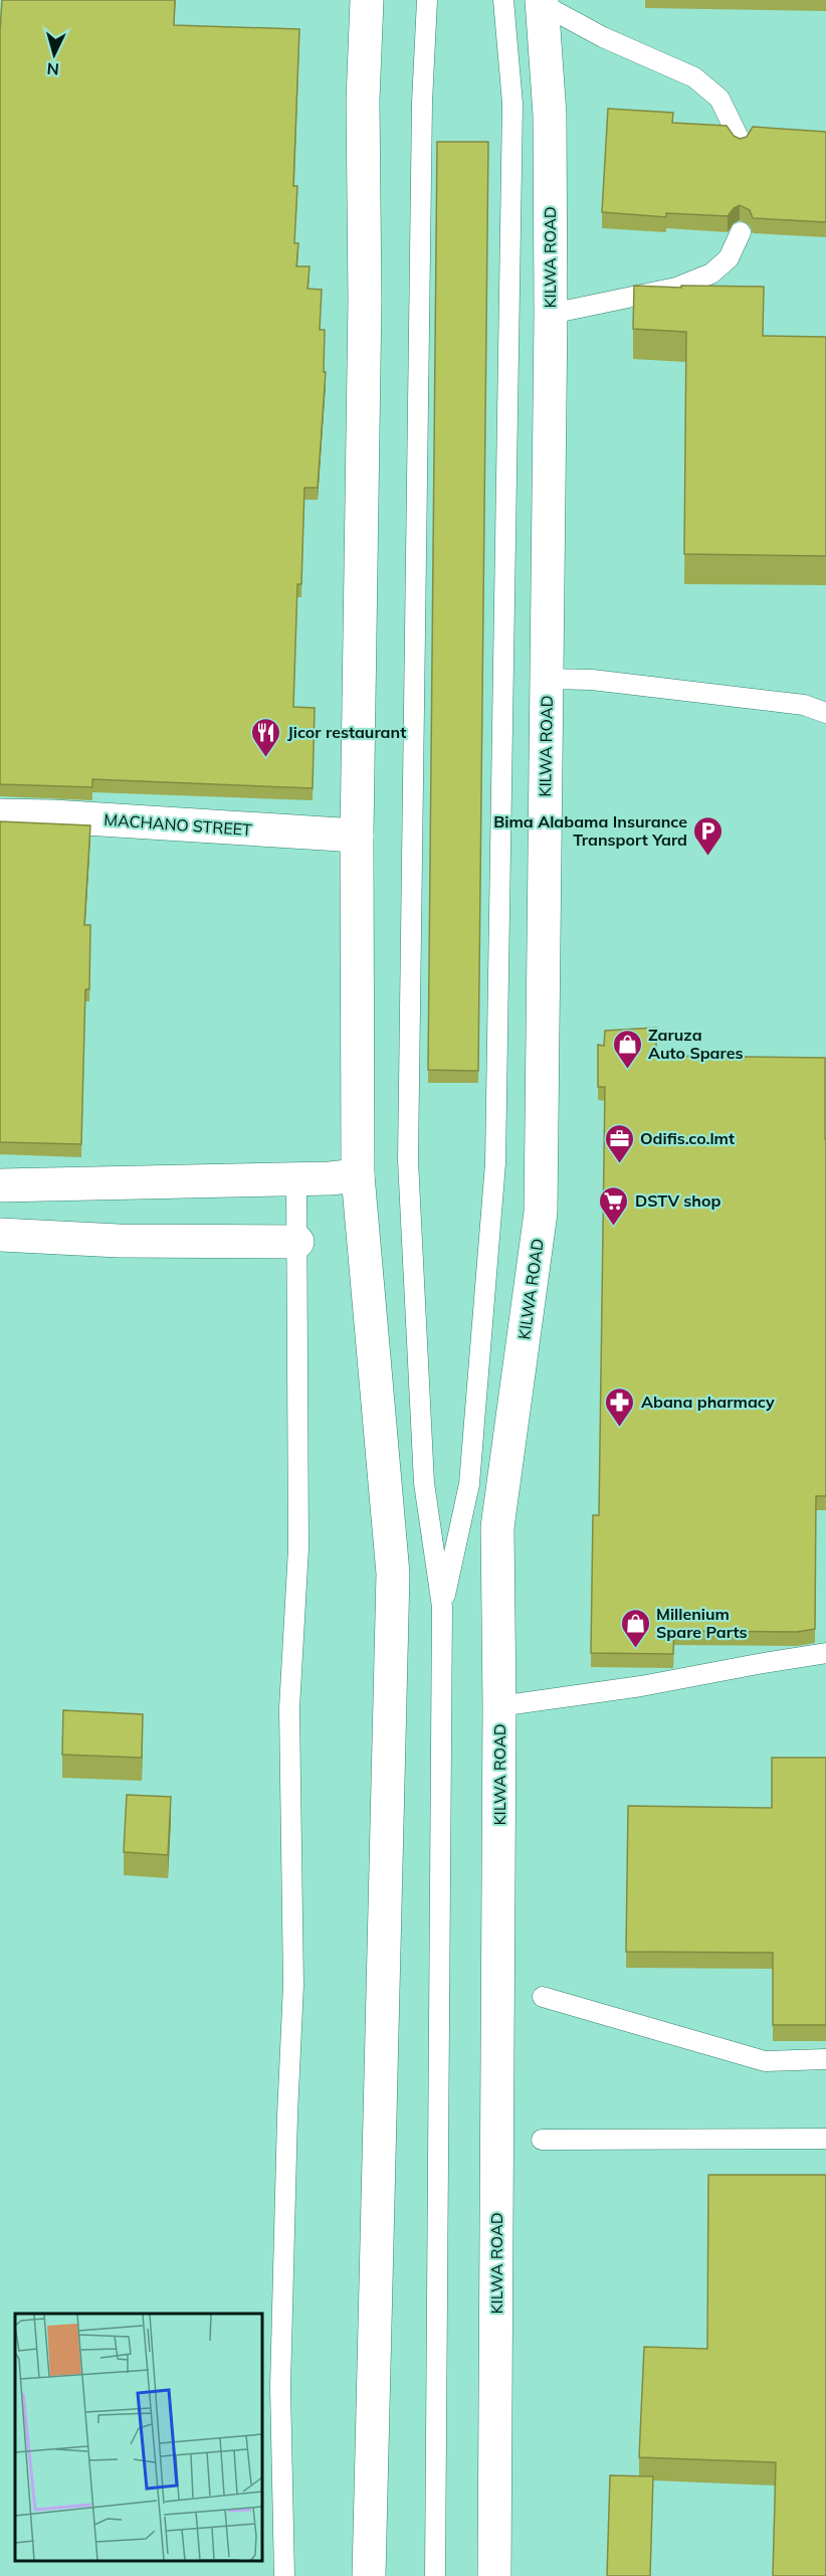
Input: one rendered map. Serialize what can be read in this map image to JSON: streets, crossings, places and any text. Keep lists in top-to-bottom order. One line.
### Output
{"streets":{"main road":["KILWA ROAD","MACHANO STREET"]},"places":{"restaurant":["Jicor restaurant"],"parking":["Bima Alabama Insurance Transport Yard"],"shop":["Zaruza Auto Spares","Millenium Spare Parts"],"office":["Odifis.co.lmt"],"supermarket":["DSTV shop"],"pharmacy":["Abana pharmacy"]},"north":"bottom"}
